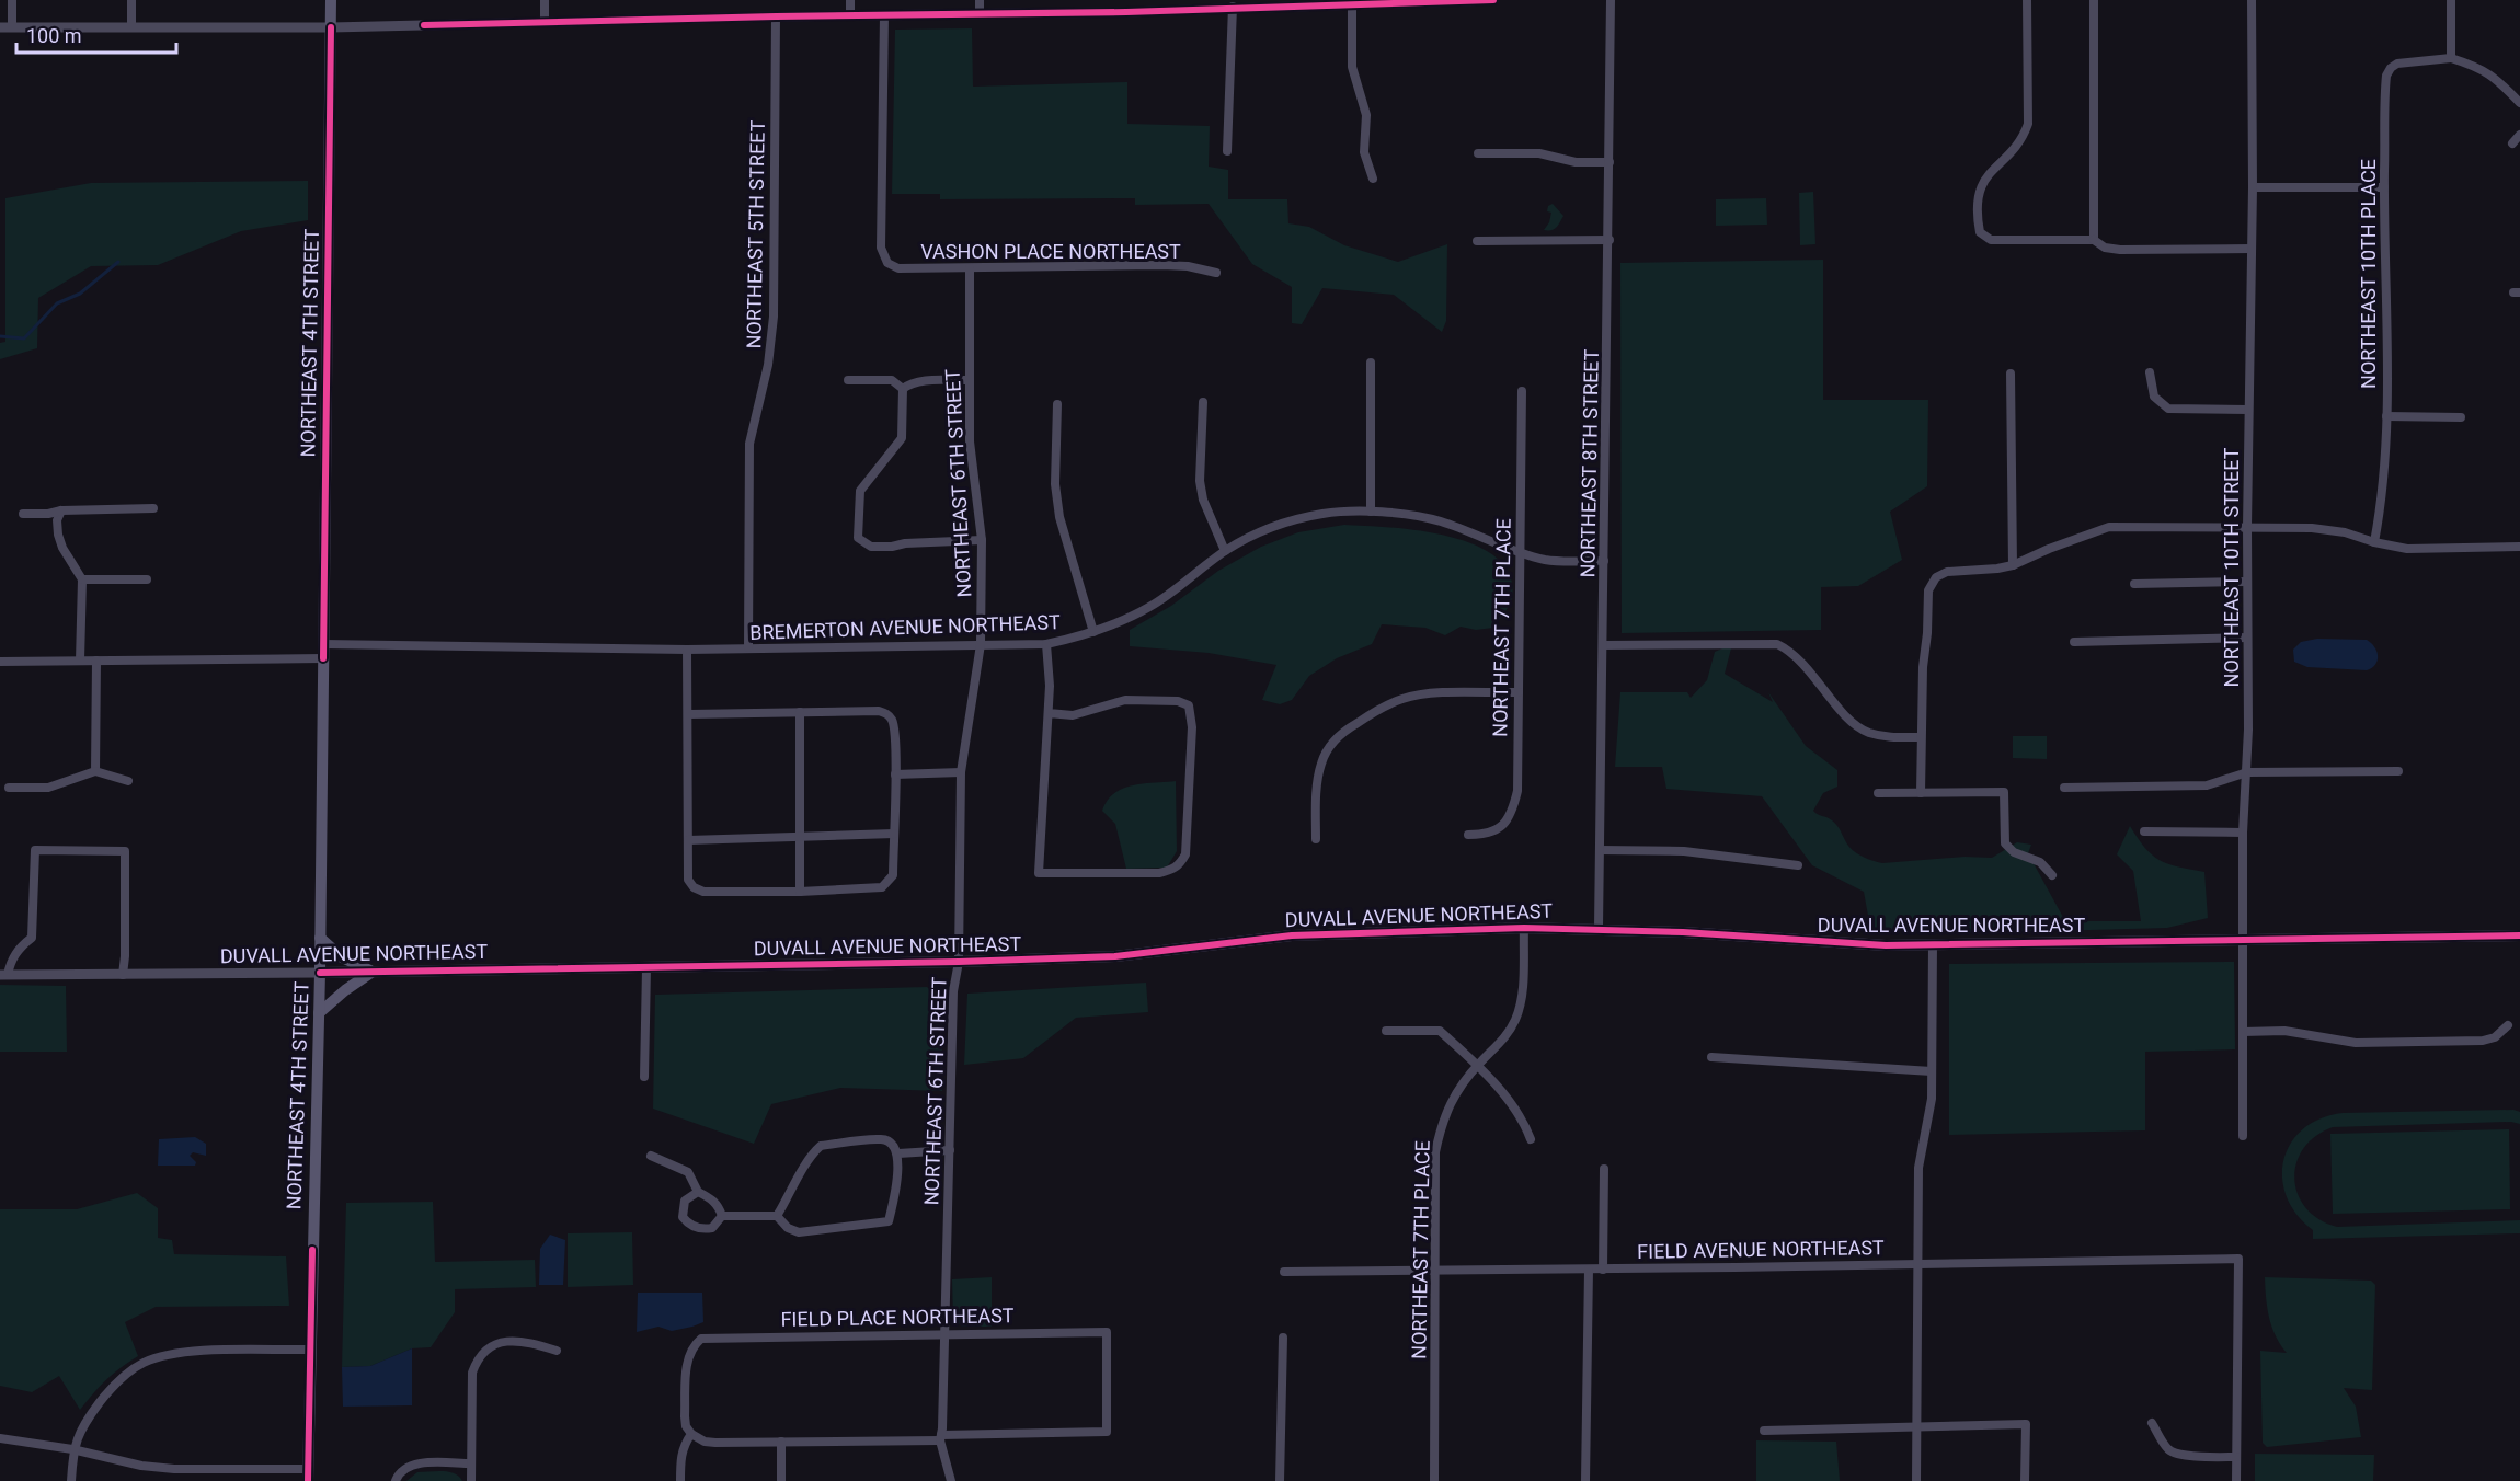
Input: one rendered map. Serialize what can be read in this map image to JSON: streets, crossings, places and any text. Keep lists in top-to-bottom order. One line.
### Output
{"streets":{"main road":["NORTHEAST 4TH STREET","DUVALL AVENUE NORTHEAST"],"street":["NORTHEAST 5TH STREET","VASHON PLACE NORTHEAST","NORTHEAST 10TH PLACE","NORTHEAST 8TH STREET","NORTHEAST 6TH STREET","NORTHEAST 10TH STREET","BREMERTON AVENUE NORTHEAST","NORTHEAST 7TH PLACE","FIELD AVENUE NORTHEAST","FIELD PLACE NORTHEAST"]},"crossings":[["NORTHEAST 5TH STREET","BREMERTON AVENUE NORTHEAST"],["VASHON PLACE NORTHEAST","NORTHEAST 6TH STREET"],["NORTHEAST 4TH STREET","BREMERTON AVENUE NORTHEAST"],["NORTHEAST 4TH STREET","DUVALL AVENUE NORTHEAST"],["NORTHEAST 8TH STREET","BREMERTON AVENUE NORTHEAST"],["NORTHEAST 8TH STREET","DUVALL AVENUE NORTHEAST"],["NORTHEAST 6TH STREET","BREMERTON AVENUE NORTHEAST"],["NORTHEAST 6TH STREET","DUVALL AVENUE NORTHEAST"],["NORTHEAST 6TH STREET","FIELD PLACE NORTHEAST"],["NORTHEAST 10TH STREET","DUVALL AVENUE NORTHEAST"],["BREMERTON AVENUE NORTHEAST","NORTHEAST 7TH PLACE"],["NORTHEAST 7TH PLACE","DUVALL AVENUE NORTHEAST"],["NORTHEAST 7TH PLACE","FIELD AVENUE NORTHEAST"]],"scale_bar":"100 m"}
